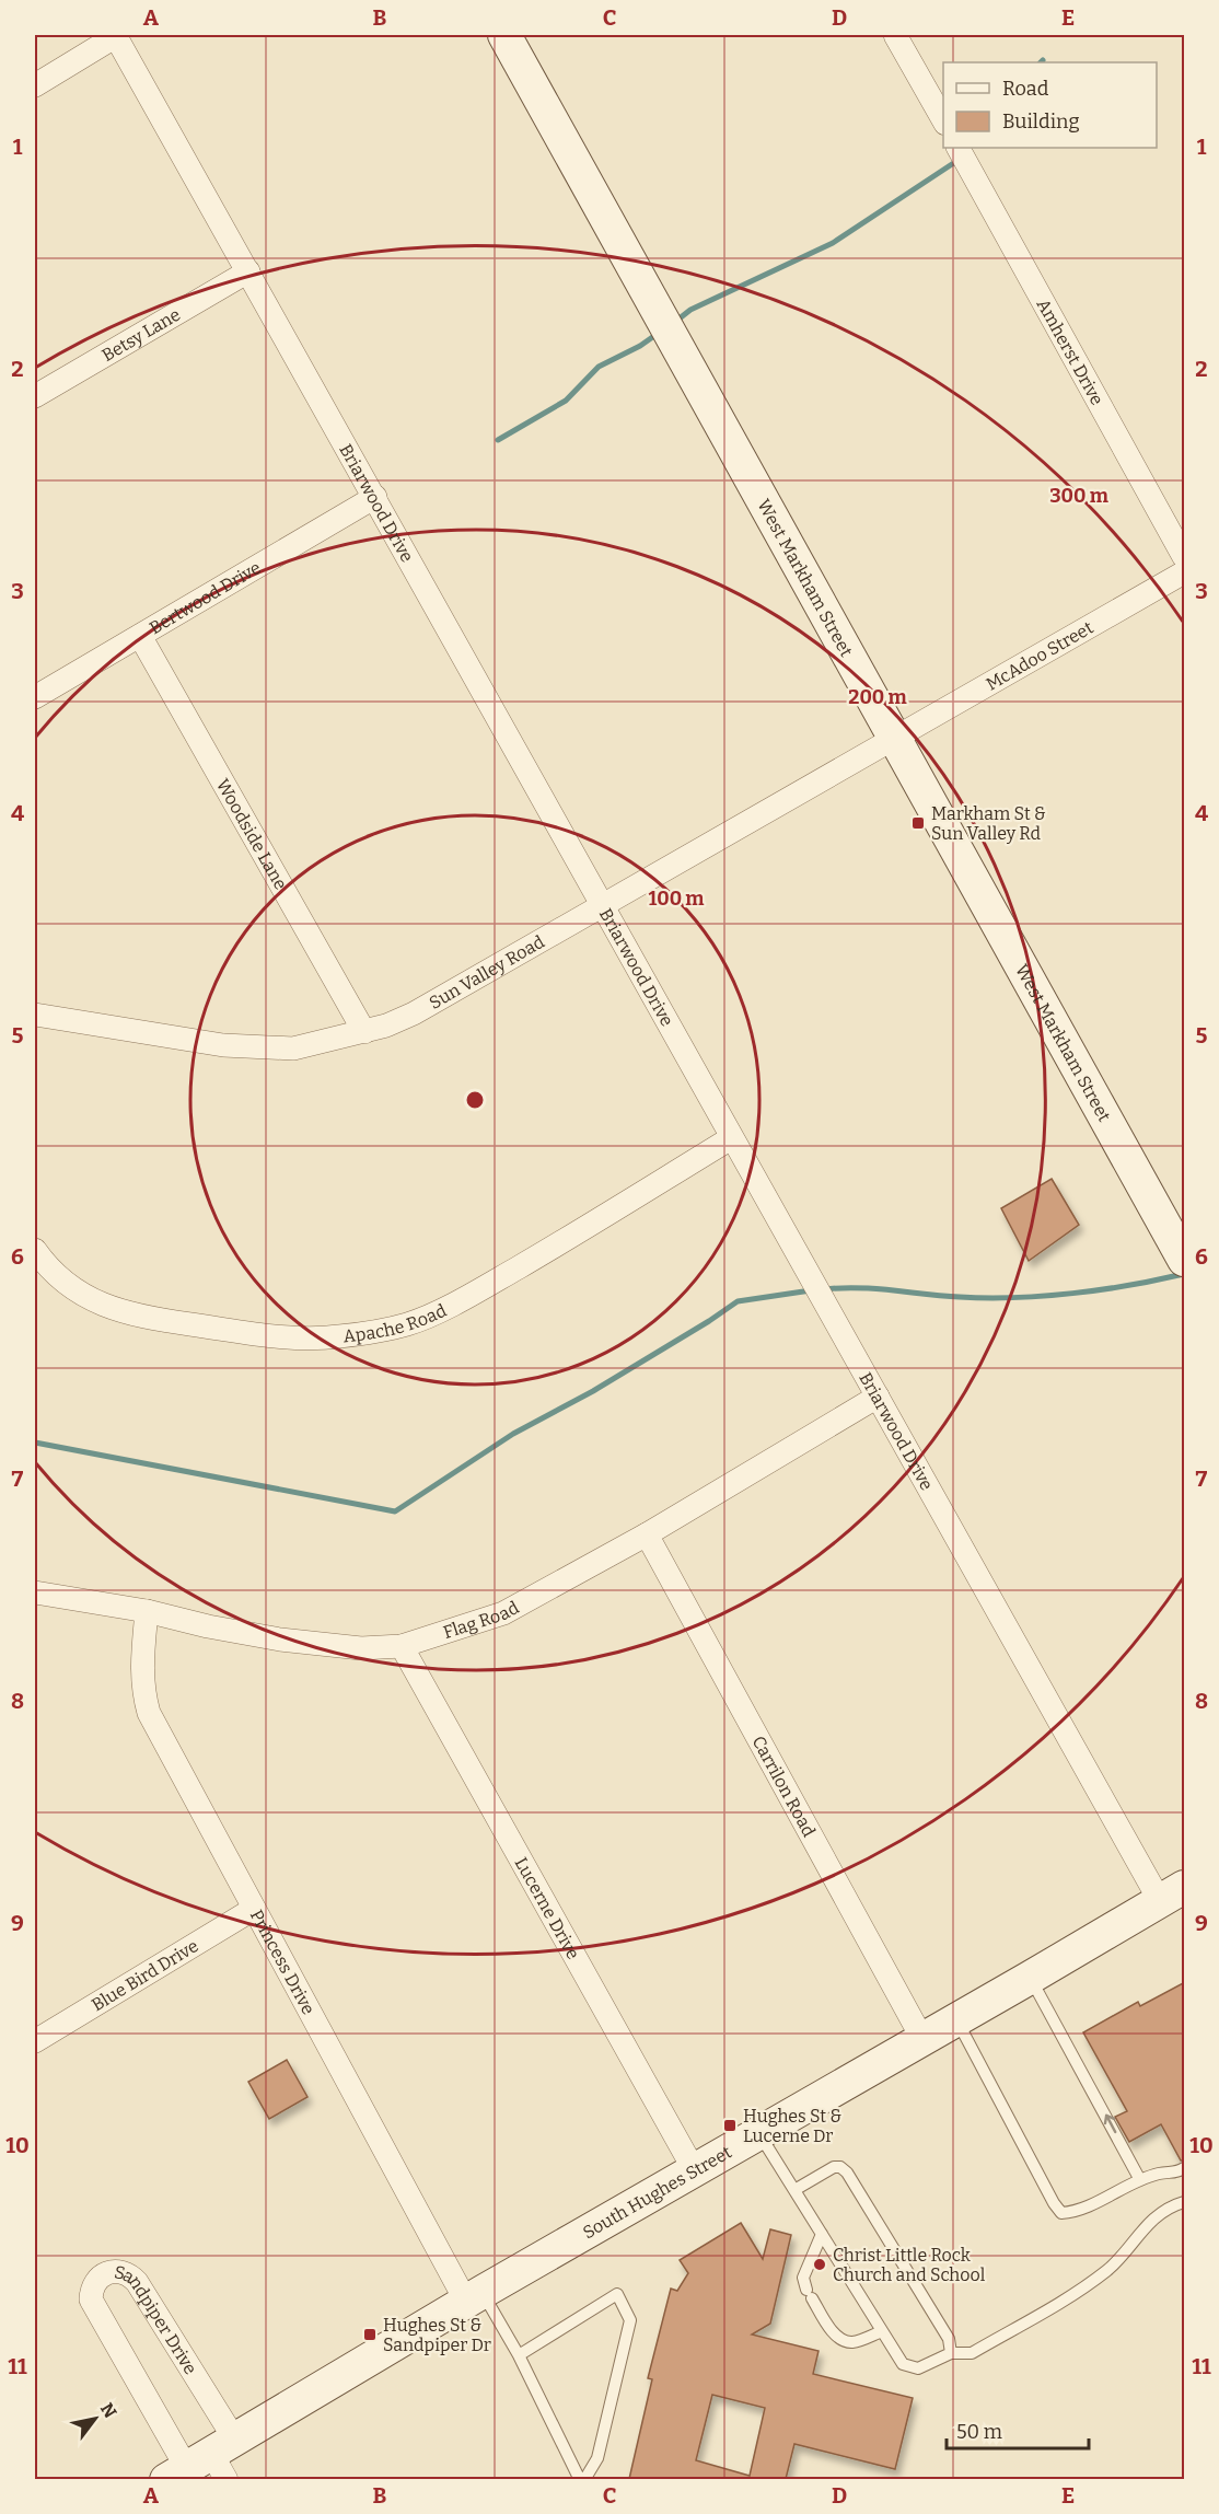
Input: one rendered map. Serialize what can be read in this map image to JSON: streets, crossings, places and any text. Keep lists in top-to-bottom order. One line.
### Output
{"streets":{"main road":["West Markham Street","South Hughes Street"],"street":["Betsy Lane","Amherst Drive","Briarwood Drive","Bertwood Drive","McAdoo Street","Woodside Lane","Sun Valley Road","Apache Road","Flag Road","Carrilon Road","Lucerne Drive","Princess Drive","Blue Bird Drive","Sandpiper Drive"]},"crossings":[["Betsy Lane","Briarwood Drive"],["Briarwood Drive","Bertwood Drive"],["Briarwood Drive","Sun Valley Road"],["Briarwood Drive","Apache Road"],["Briarwood Drive","Flag Road"],["Briarwood Drive","South Hughes Street"],["West Markham Street","McAdoo Street"],["West Markham Street","Sun Valley Road"],["Bertwood Drive","Woodside Lane"],["McAdoo Street","Sun Valley Road"],["Woodside Lane","Sun Valley Road"],["Flag Road","Carrilon Road"],["Flag Road","Lucerne Drive"],["Flag Road","Princess Drive"],["Carrilon Road","South Hughes Street"],["Lucerne Drive","South Hughes Street"],["Princess Drive","Blue Bird Drive"],["Princess Drive","South Hughes Street"],["South Hughes Street","Sandpiper Drive"]],"places":{"transit":["Markham St & Sun Valley Rd","Hughes St & Lucerne Dr","Hughes St & Sandpiper Dr"],"other":["Christ Little Rock Church and School"]},"legend":["Road","Building"],"scale_bar":"50 m","north":"top right","grid":{"columns":["A","B","C","D","E"],"rows":["1","2","3","4","5","6","7","8","9","10","11"]},"rings":["300 m","200 m","100 m"]}
